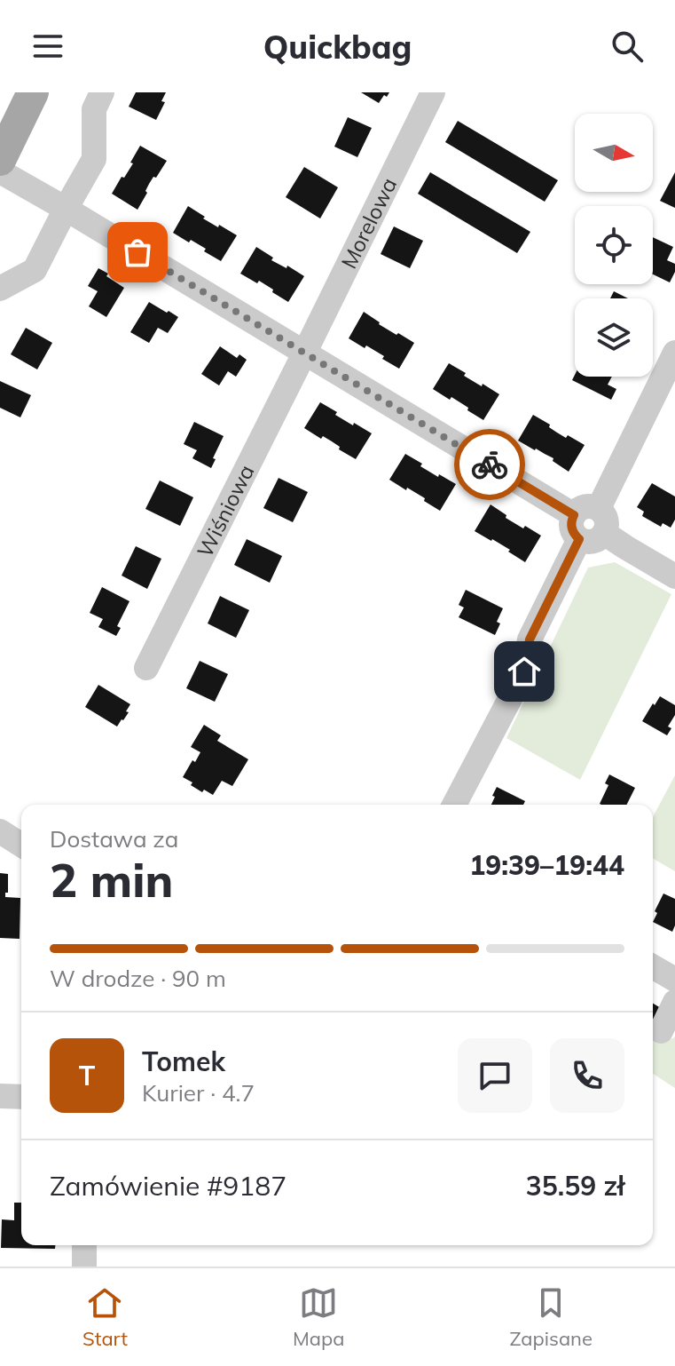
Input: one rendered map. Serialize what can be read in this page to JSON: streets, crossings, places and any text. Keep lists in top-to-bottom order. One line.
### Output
{"streets":{"street":["Morelowa","Wiśniowa"]},"crossings":[["Morelowa","Wiśniowa"]],"north":"right","page":{"header":"Quickbag","heading":["2 min","Dostawa za","19:39–19:44"],"panel":["Tomek","Kurier · 4.7","Zamówienie #9187","35.59 zł"],"bar":"W drodze · 90 m","round":"T","tabs":["Start","Mapa","Zapisane"]}}
